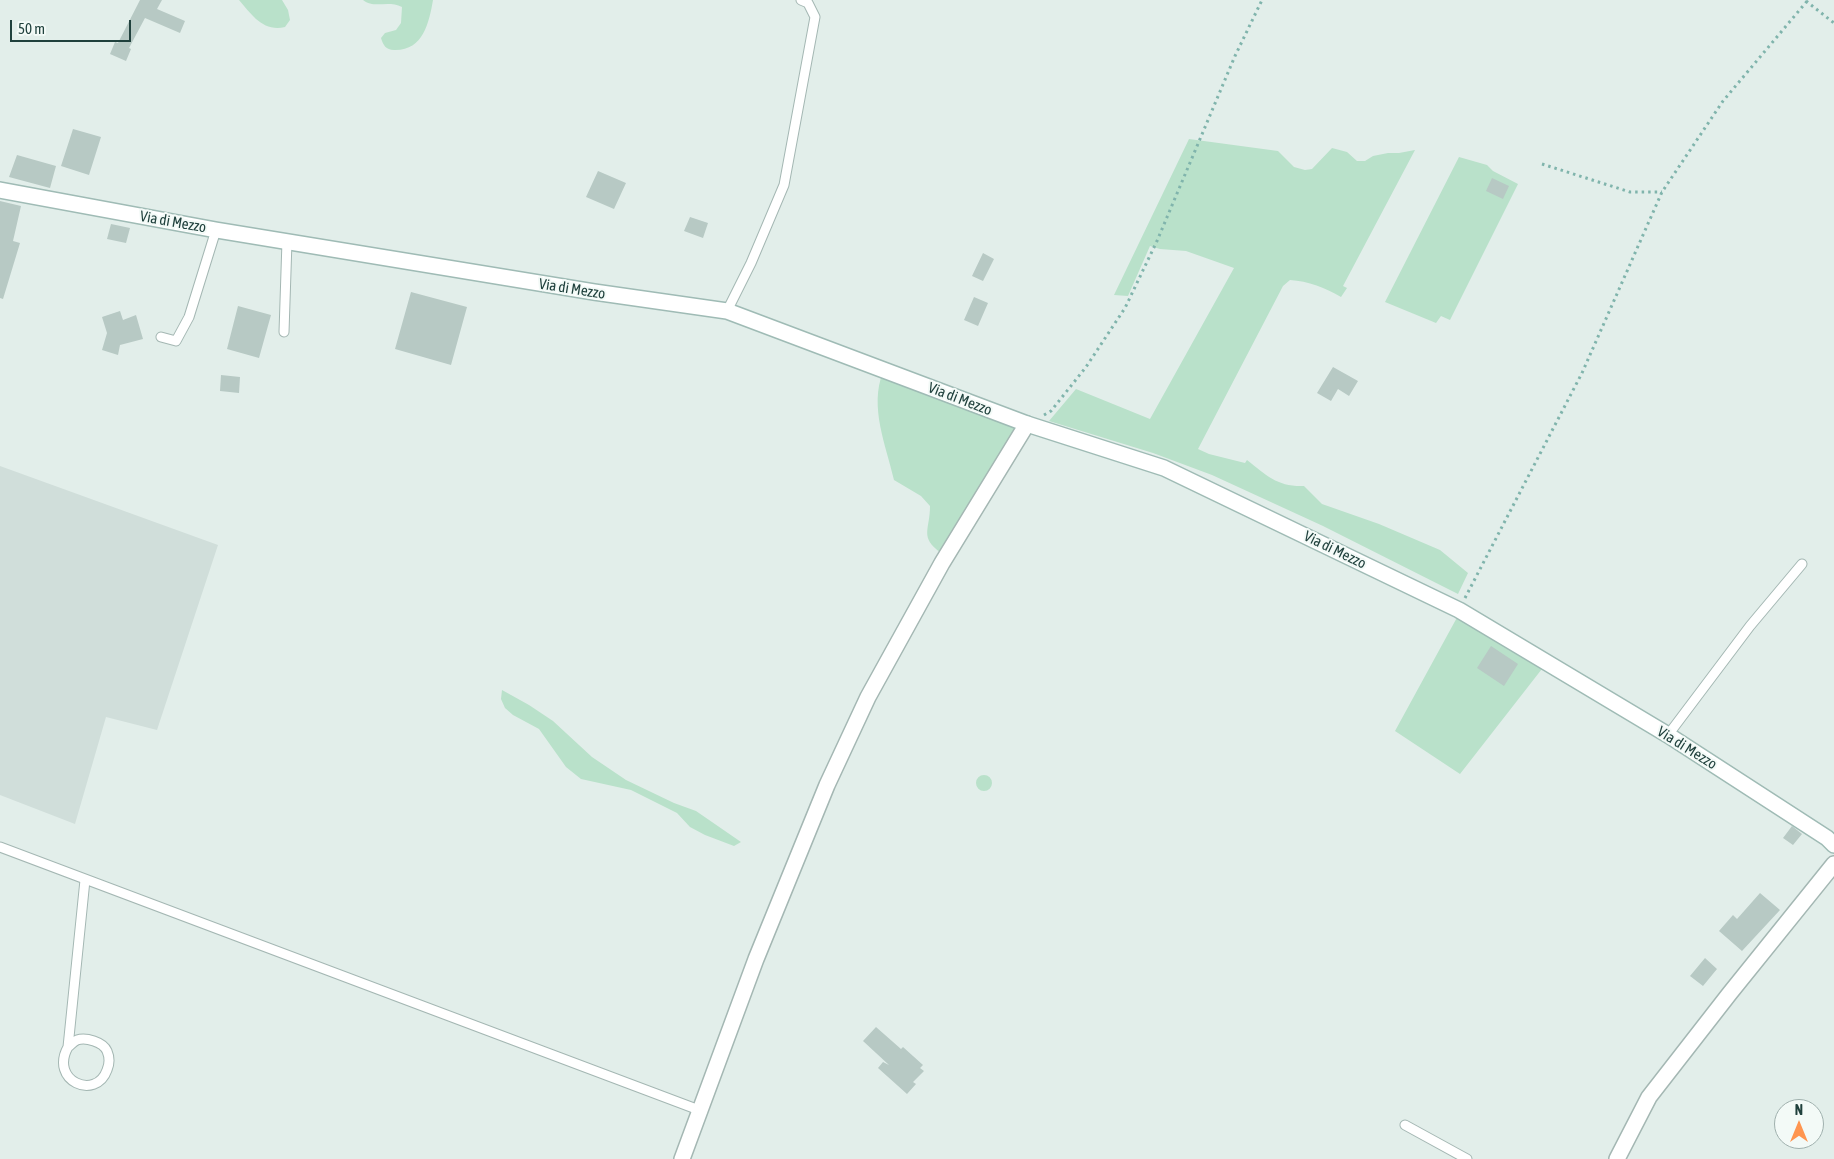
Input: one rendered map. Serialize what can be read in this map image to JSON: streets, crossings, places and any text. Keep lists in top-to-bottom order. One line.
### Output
{"streets":{"main road":["Via di Mezzo"]},"scale_bar":"50 m","north":"top"}
